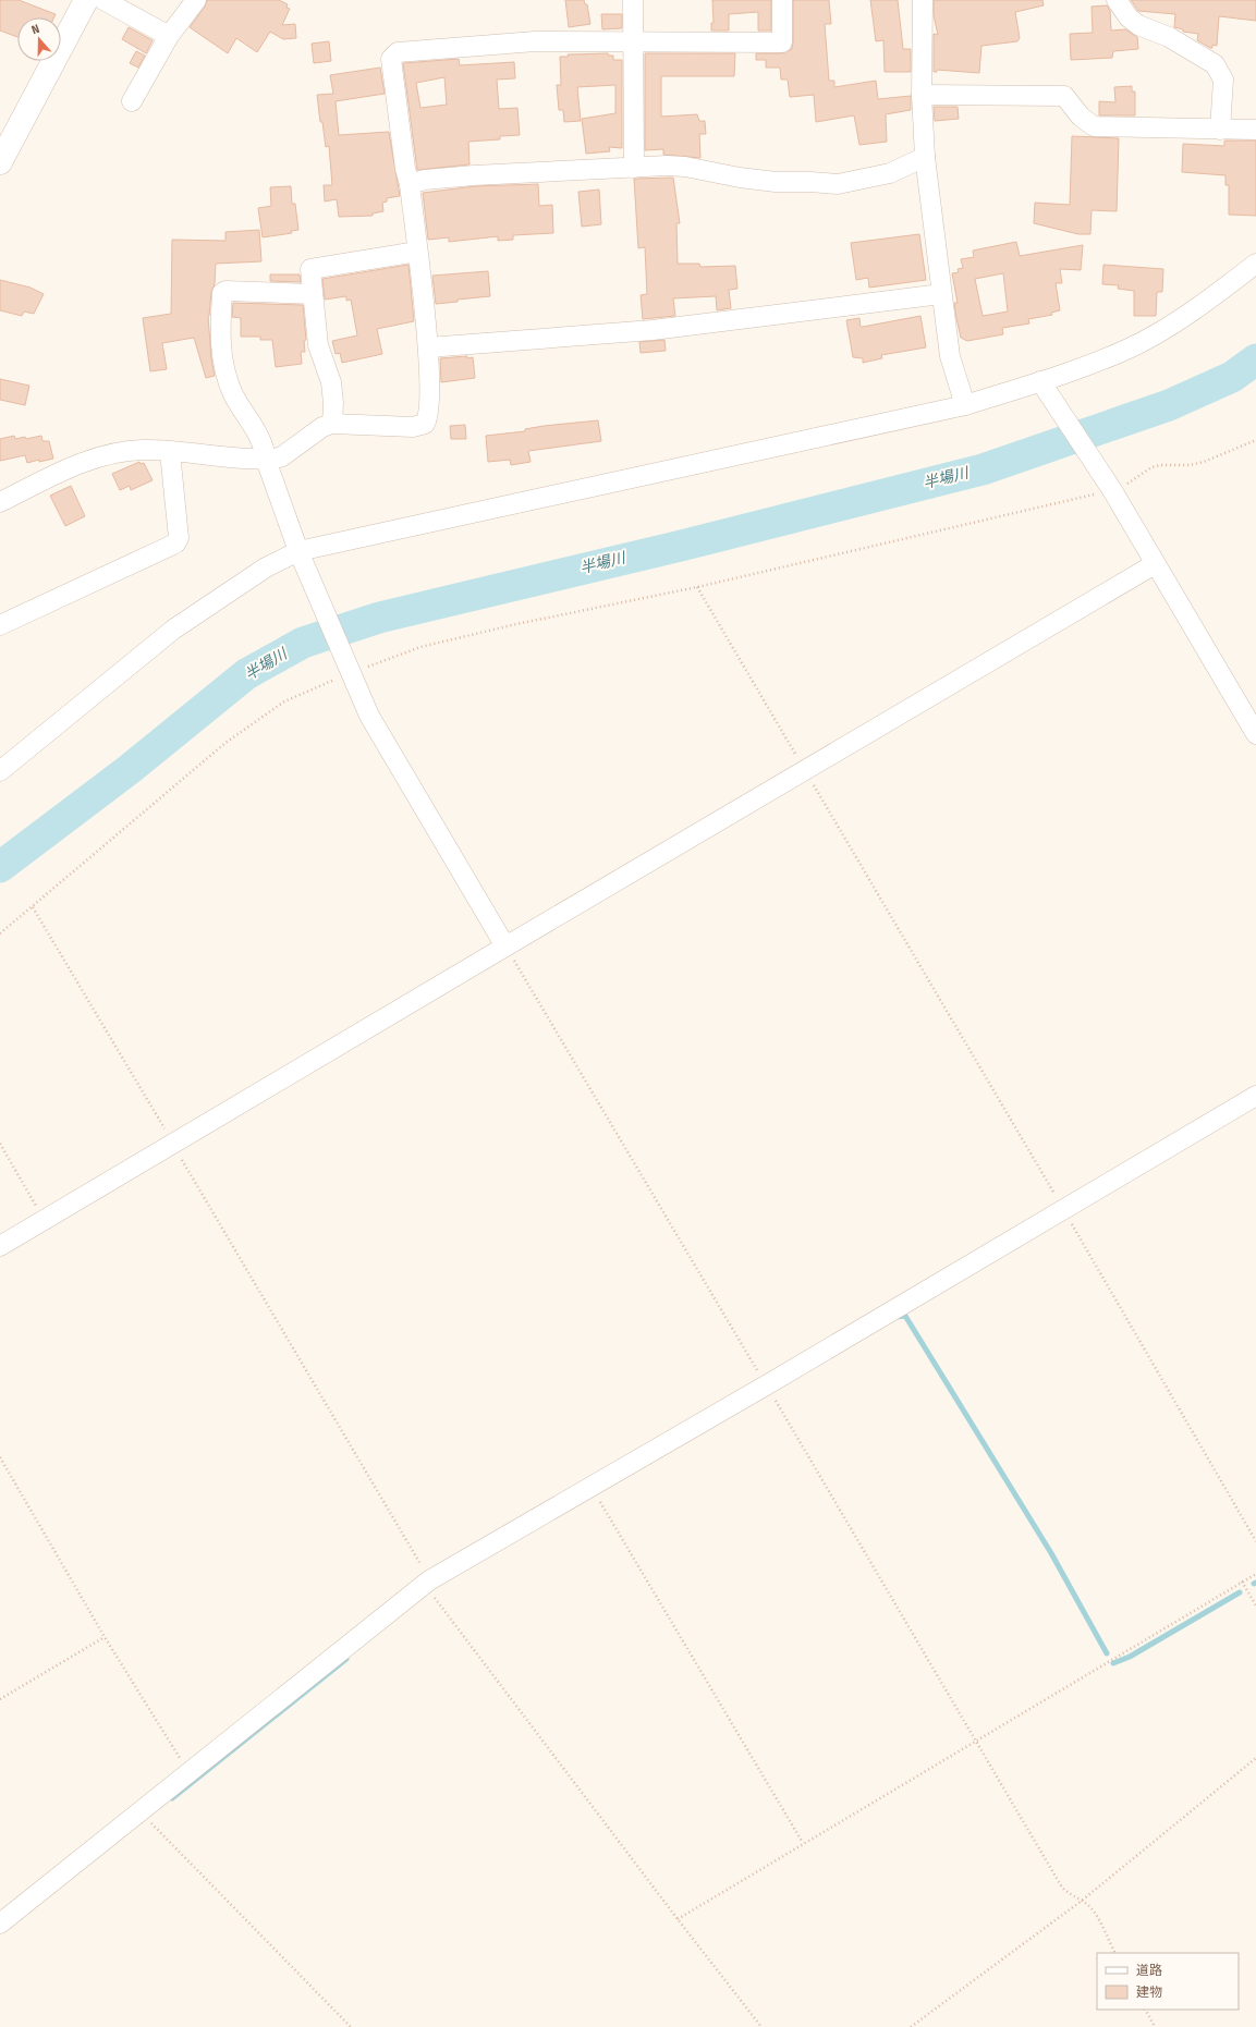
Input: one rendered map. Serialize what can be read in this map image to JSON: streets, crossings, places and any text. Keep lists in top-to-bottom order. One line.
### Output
{"water":["半場川"],"legend":["道路","建物"],"north":"top"}
